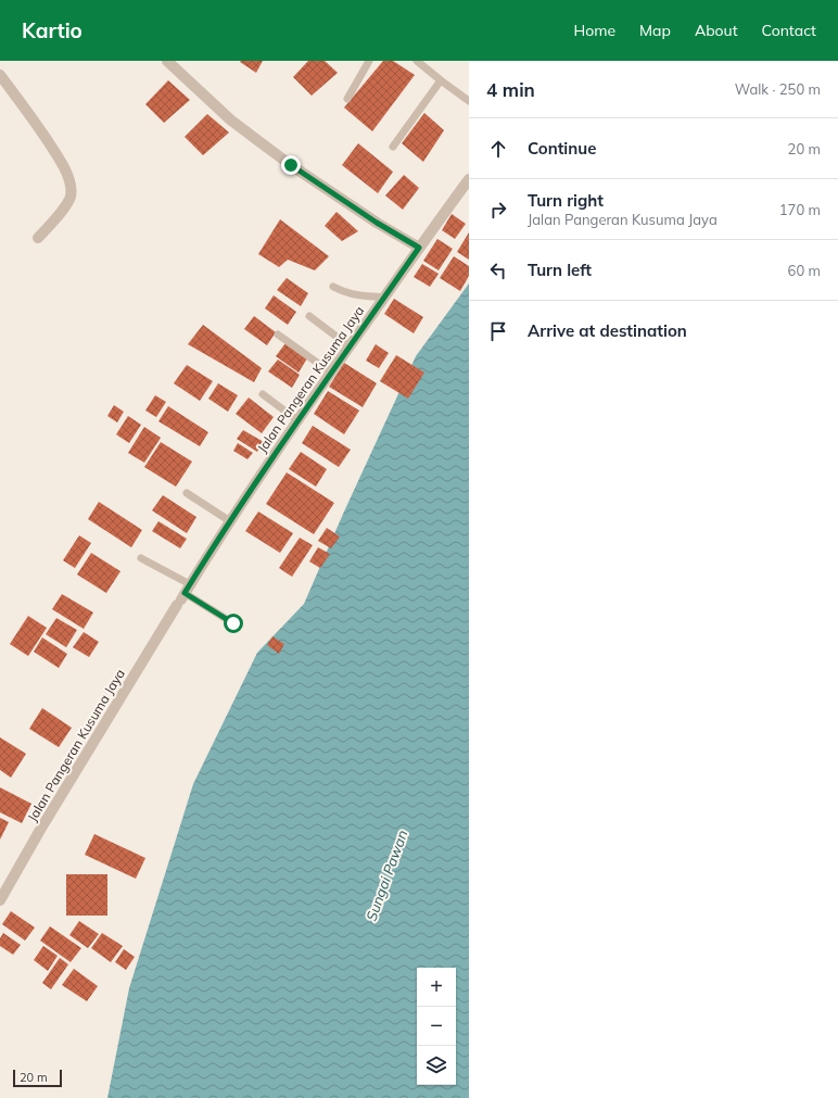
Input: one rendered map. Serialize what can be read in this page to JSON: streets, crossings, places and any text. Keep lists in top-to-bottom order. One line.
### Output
{"streets":{"street":["Jalan Pangeran Kusuma Jaya"]},"water":["Sungai Pawan"],"scale_bar":"20 m","page":{"header":"Kartio","nav":["Home","Map","About","Contact"],"heading":["4 min","Walk · 250 m"],"list":[["Continue","20 m"],["Turn right","Jalan Pangeran Kusuma Jaya","170 m"],["Turn left","60 m"],"Arrive at destination"],"map_buttons":["+","−"],"scale":"20 m"}}
